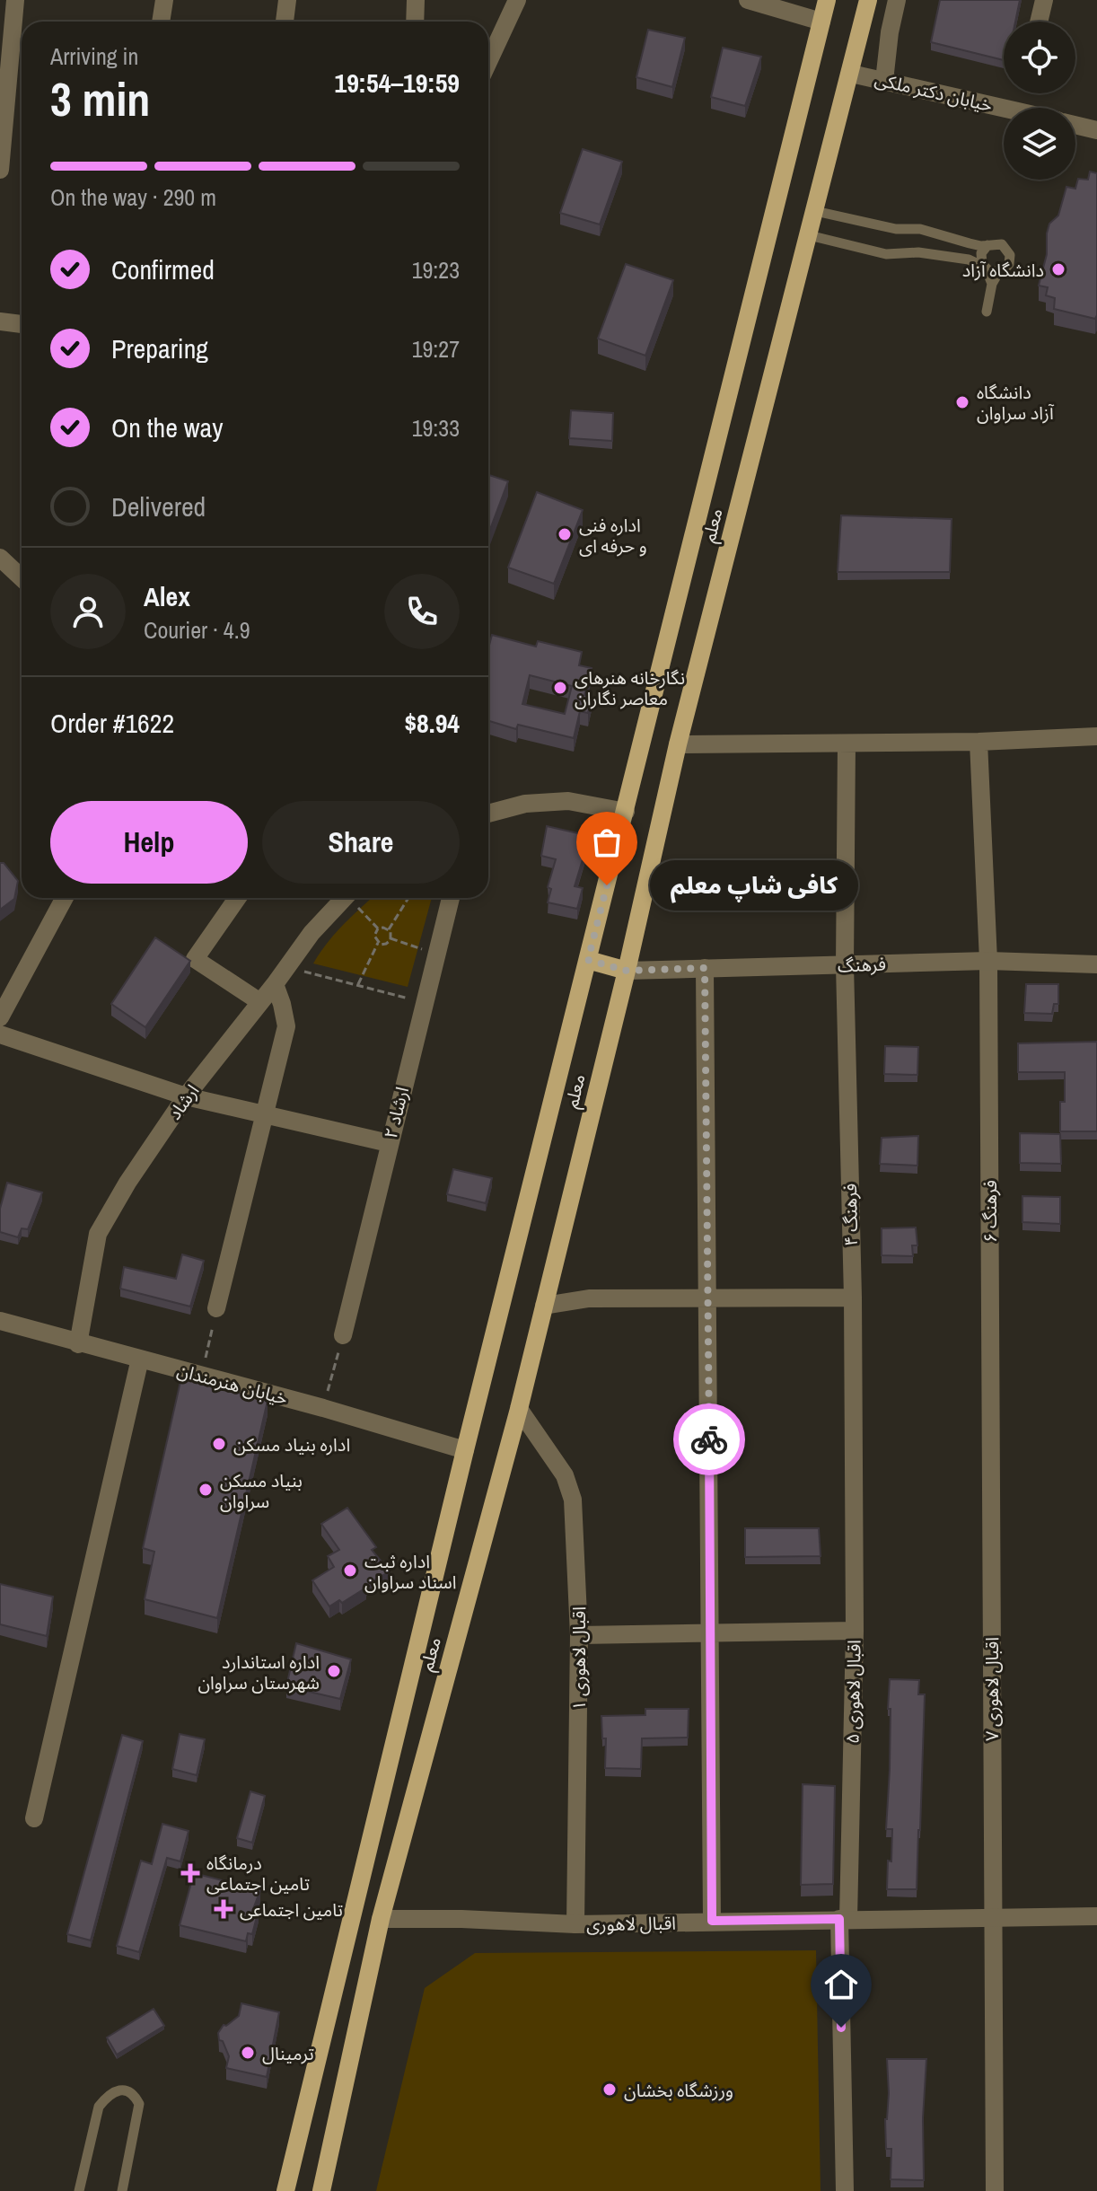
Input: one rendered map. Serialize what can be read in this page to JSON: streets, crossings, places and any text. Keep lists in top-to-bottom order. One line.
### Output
{"streets":{"main road":["معلم"],"street":["خیابان دکتر ملکی","فرهنگ","ارشاد","ارشاد ۲","فرهنگ ۶","فرهنگ ۴","خیابان هنرمندان","اقبال لاهوری ۱","اقبال لاهوری ۷","اقبال لاهوری ۵","اقبال لاهوری"]},"crossings":[["خیابان دکتر ملکی","معلم"],["معلم","فرهنگ"],["معلم","خیابان هنرمندان"],["معلم","اقبال لاهوری ۱"],["معلم","اقبال لاهوری"],["فرهنگ","فرهنگ ۶"],["فرهنگ","فرهنگ ۴"],["ارشاد","خیابان هنرمندان"],["فرهنگ ۶","اقبال لاهوری ۷"],["فرهنگ ۴","اقبال لاهوری ۵"],["اقبال لاهوری ۱","اقبال لاهوری"],["اقبال لاهوری ۷","اقبال لاهوری"],["اقبال لاهوری ۵","اقبال لاهوری"]],"places":{"other":["دانشگاه آزاد","دانشگاه آزاد سراوان","اداره فنی و حرفه ای","نگارخانه هنرهای معاصر نگاران","کافی شاپ معلم","اداره بنیاد مسکن","بنیاد مسکن سراوان","اداره ثبت اسناد سراوان","اداره استاندارد شهرستان سراوان","ترمینال","ورزشگاه بخشان"],"health":["درمانگاه تامین اجتماعی","تامین اجتماعی"]},"page":{"heading":["3 min","Arriving in","19:54–19:59"],"panel":["Alex","Courier · 4.9","Order #1622","$8.94"],"bar":"On the way · 290 m","list":[["Confirmed","19:23"],["Preparing","19:27"],["On the way","19:33"],"Delivered"],"buttons":["Help","Share"],"bubble":"کافی شاپ معلم"}}
